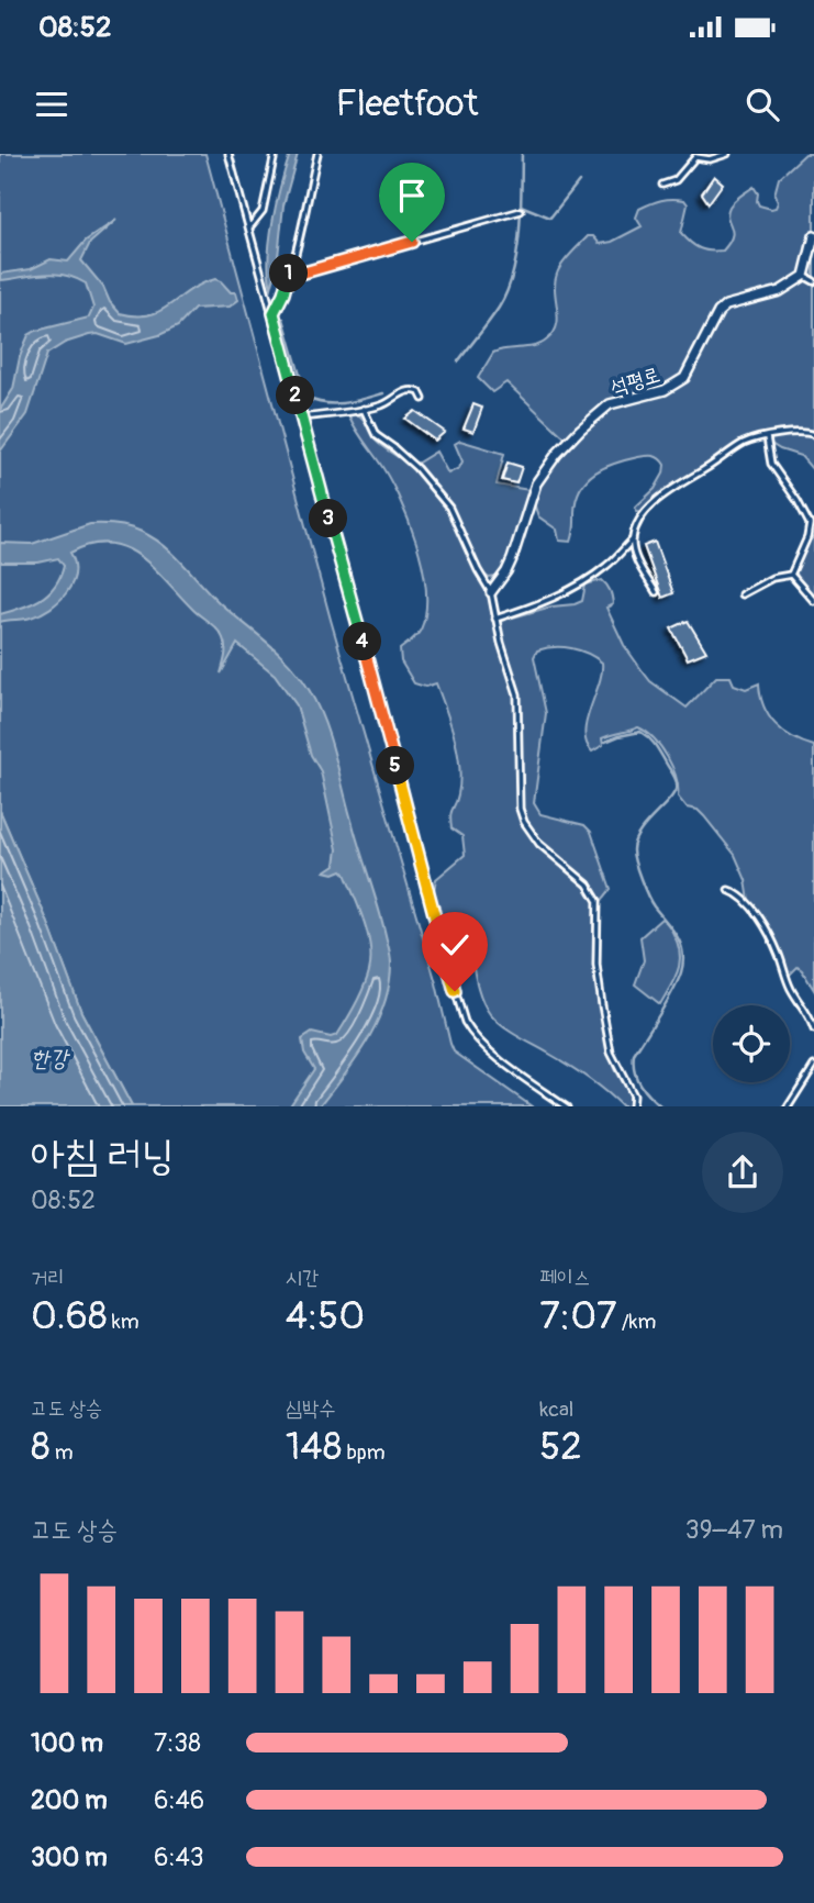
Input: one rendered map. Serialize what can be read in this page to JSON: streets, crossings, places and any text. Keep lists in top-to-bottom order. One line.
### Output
{"streets":{"street":["석평로"]},"water":["한강"],"page":{"status":"08:52","header":"Fleetfoot","pins":["1","2","3","4","5"],"heading":["아침 러닝","08:52"],"stats":[["거리","0.68 km"],["시간","4:50"],["페이스","7:07 /km"],["고도 상승","8 m"],["심박수","148 bpm"],["kcal","52"]],"chart":["고도 상승","39–47 m"],"list":[{"name":"100 m","note":"7:38"},{"name":"200 m","note":"6:46"},{"name":"300 m","note":"6:43"}]}}
